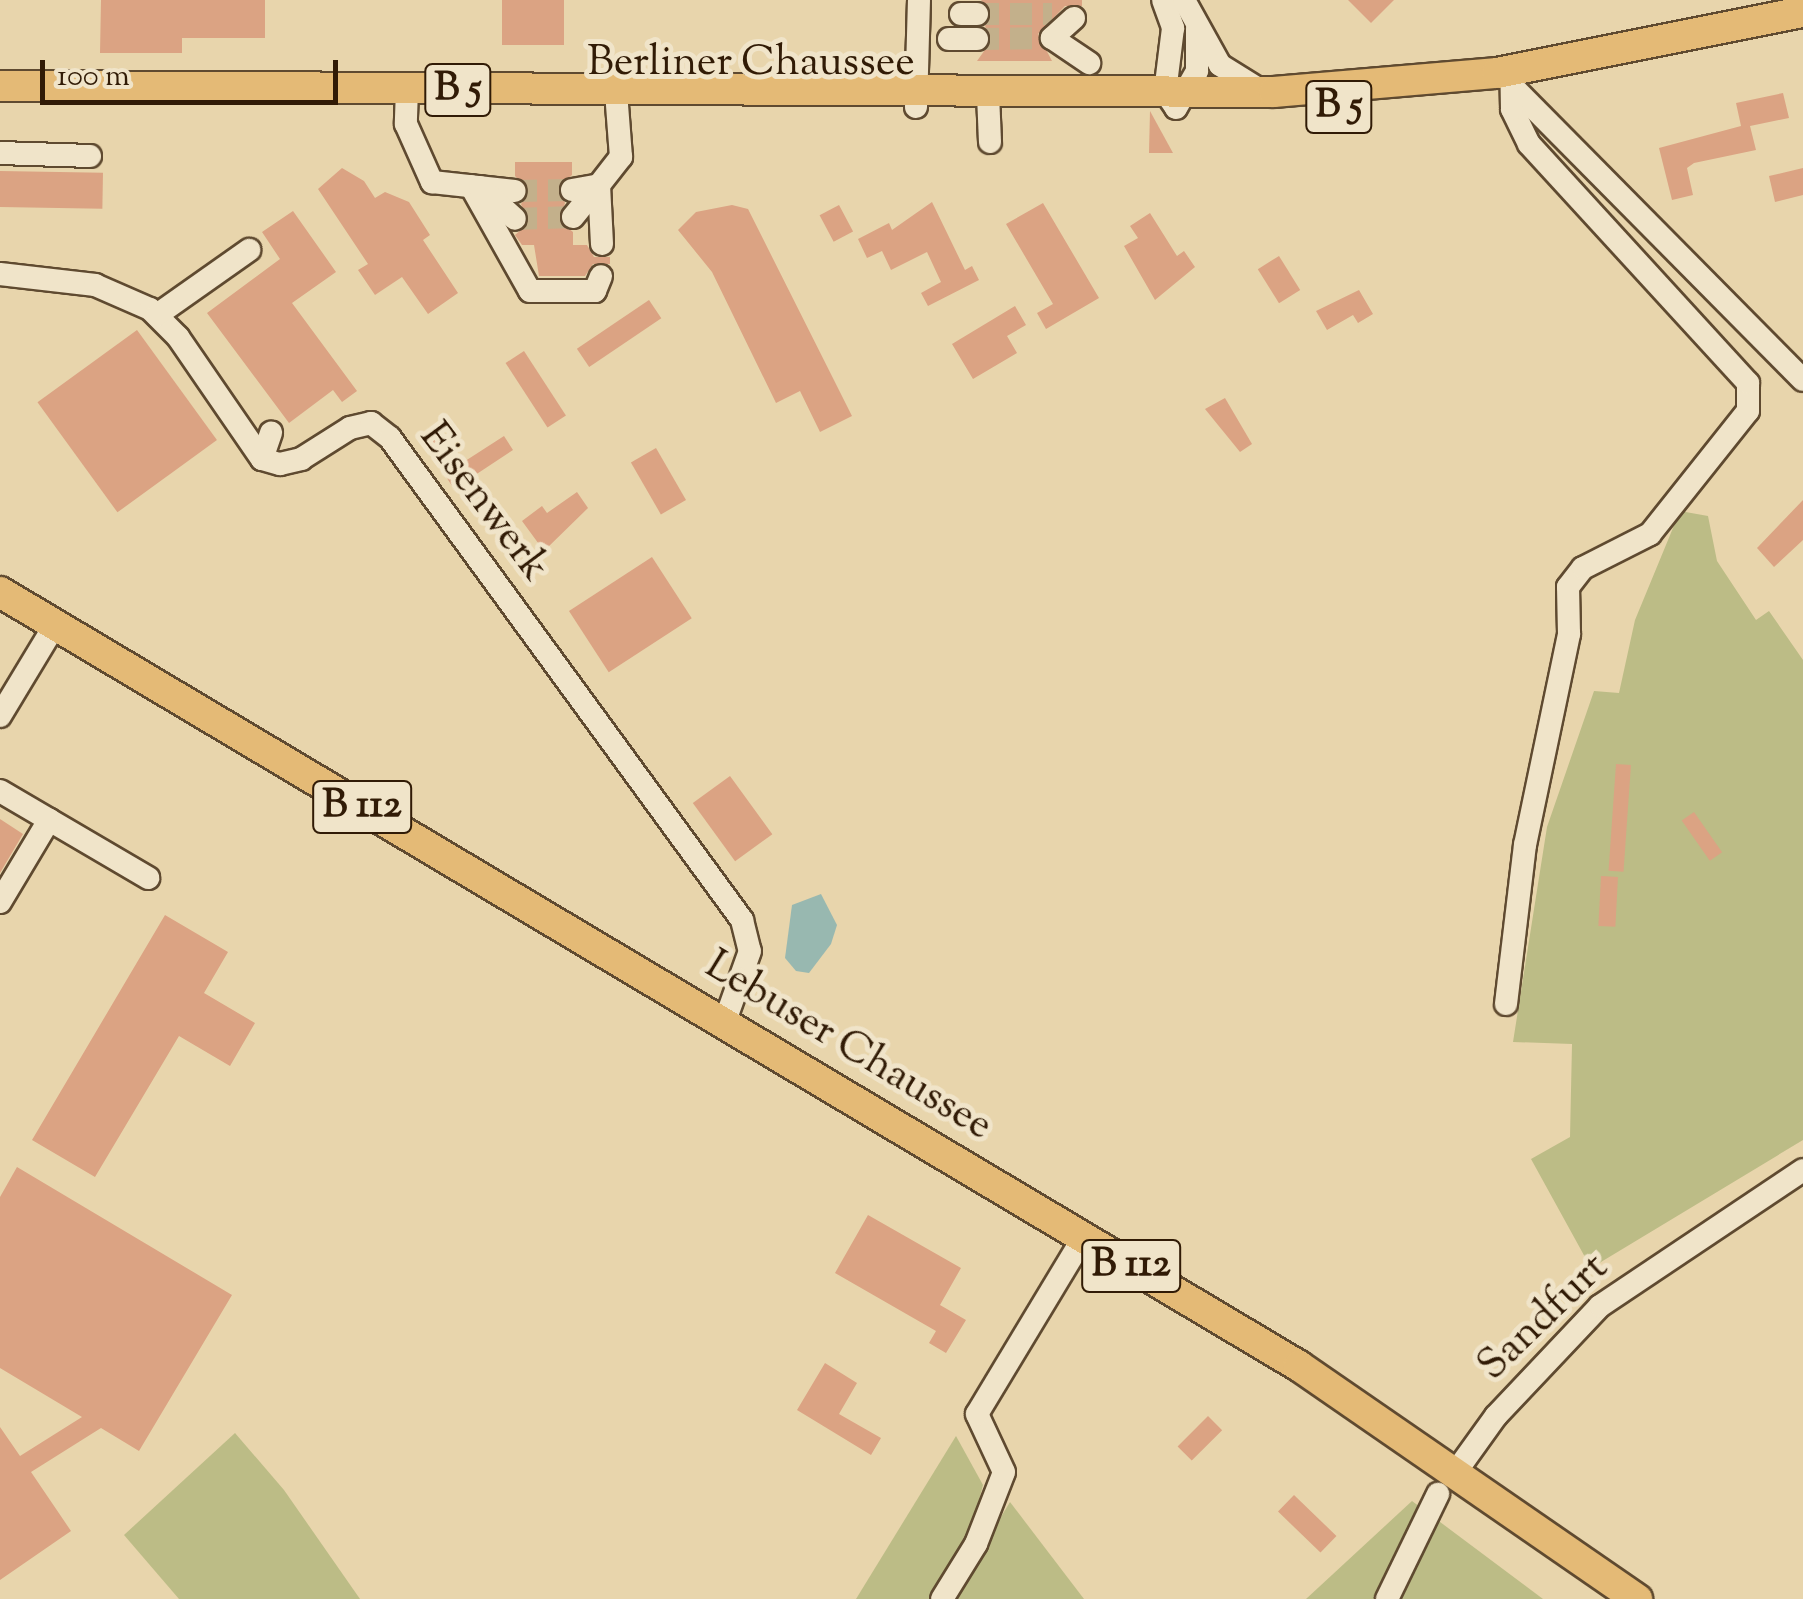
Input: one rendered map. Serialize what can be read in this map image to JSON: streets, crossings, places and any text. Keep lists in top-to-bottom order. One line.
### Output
{"streets":{"main road":["Berliner Chaussee","B 5","B 112","Lebuser Chaussee"],"street":["Eisenwerk","Sandfurt"]},"crossings":[["Eisenwerk","Lebuser Chaussee"],["Lebuser Chaussee","Sandfurt"]],"scale_bar":"100 m"}
